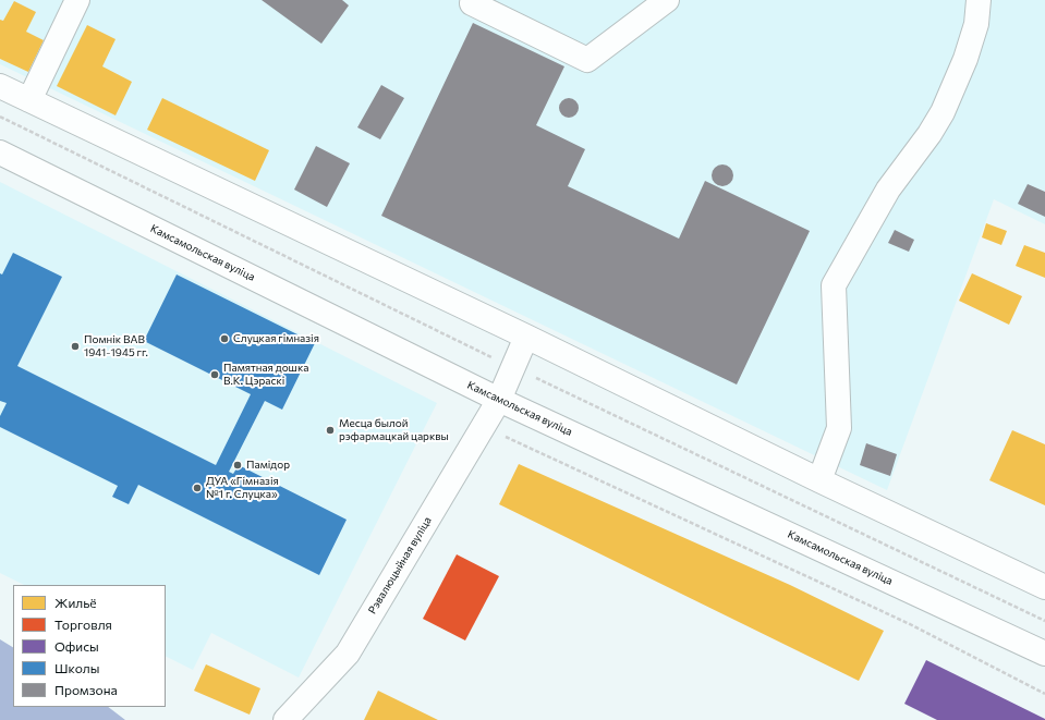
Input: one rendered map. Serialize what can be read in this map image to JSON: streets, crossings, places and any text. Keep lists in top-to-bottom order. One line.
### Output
{"streets":{"street":["Камсамольская вуліца","Рэвалюцыйная вуліца"]},"crossings":[["Камсамольская вуліца","Рэвалюцыйная вуліца"]],"places":["Слуцкая гімназія","Помнік ВАВ 1941-1945 гг.","Памятная дошка В.К. Цэраскі","Месца былой рэфармацкай царквы","Памідор","ДУА «Гімназія №1 г. Слуцка»"],"legend":["Жильё","Торговля","Офисы","Школы","Промзона"]}
